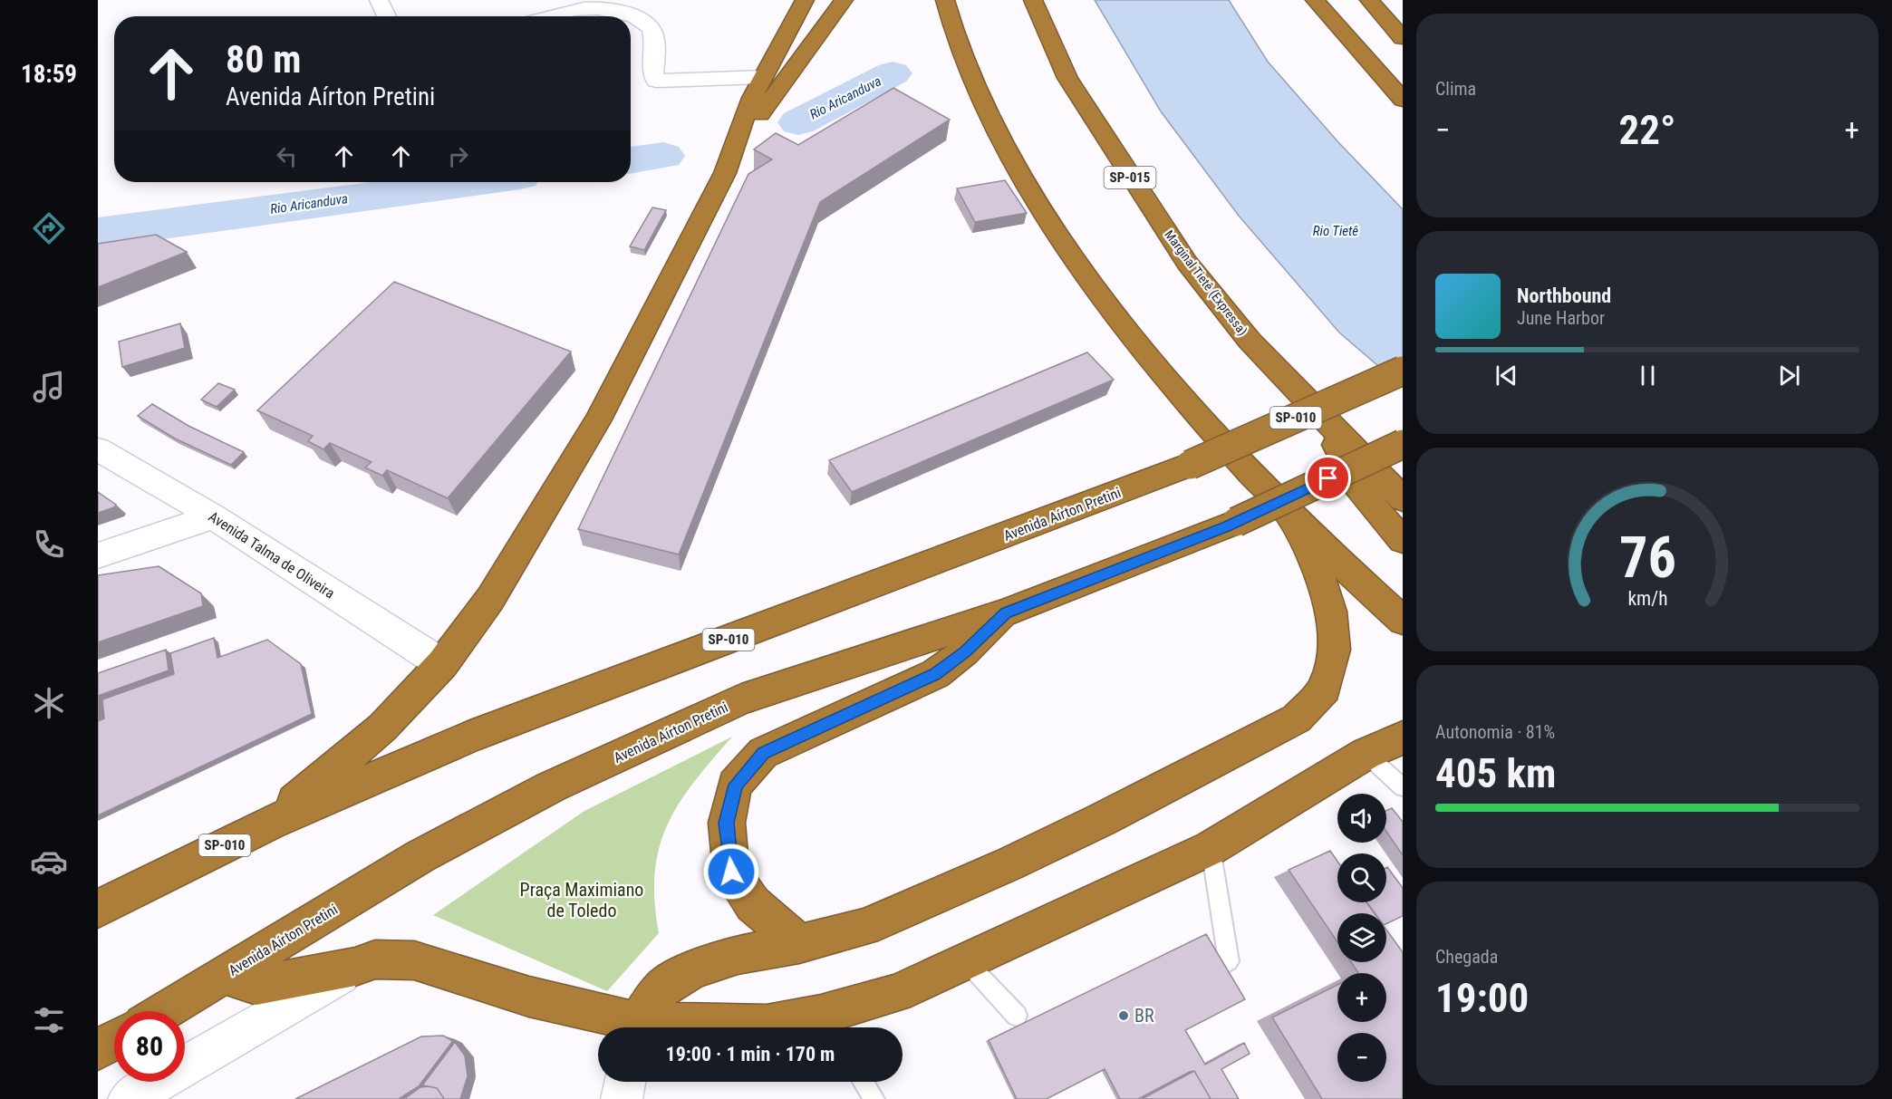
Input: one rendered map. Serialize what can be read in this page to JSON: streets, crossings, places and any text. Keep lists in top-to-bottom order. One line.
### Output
{"streets":{"highway":["SP-015","Marginal Tietê (Expressa)","SP-010","Avenida Aírton Pretini"],"street":["Avenida Talma de Oliveira"]},"crossings":[["SP-015","Marginal Tietê (Expressa)"]],"water":["Rio Aricanduva","Rio Tietê"],"parks":["Praça Maximiano de Toledo"],"places":["BR"],"page":{"tabs":"18:59","tile":["Clima",["Autonomia · 81%","405 km"],["Chegada","19:00"]],"turn":["80 m","Avenida Aírton Pretini"],"heat":["−","22°","+"],"song":["Northbound","June Harbor"],"map_buttons":["+","−"],"limit":"80","trip":"19:00 · 1 min · 170 m","gauge":["76","km/h"]}}
